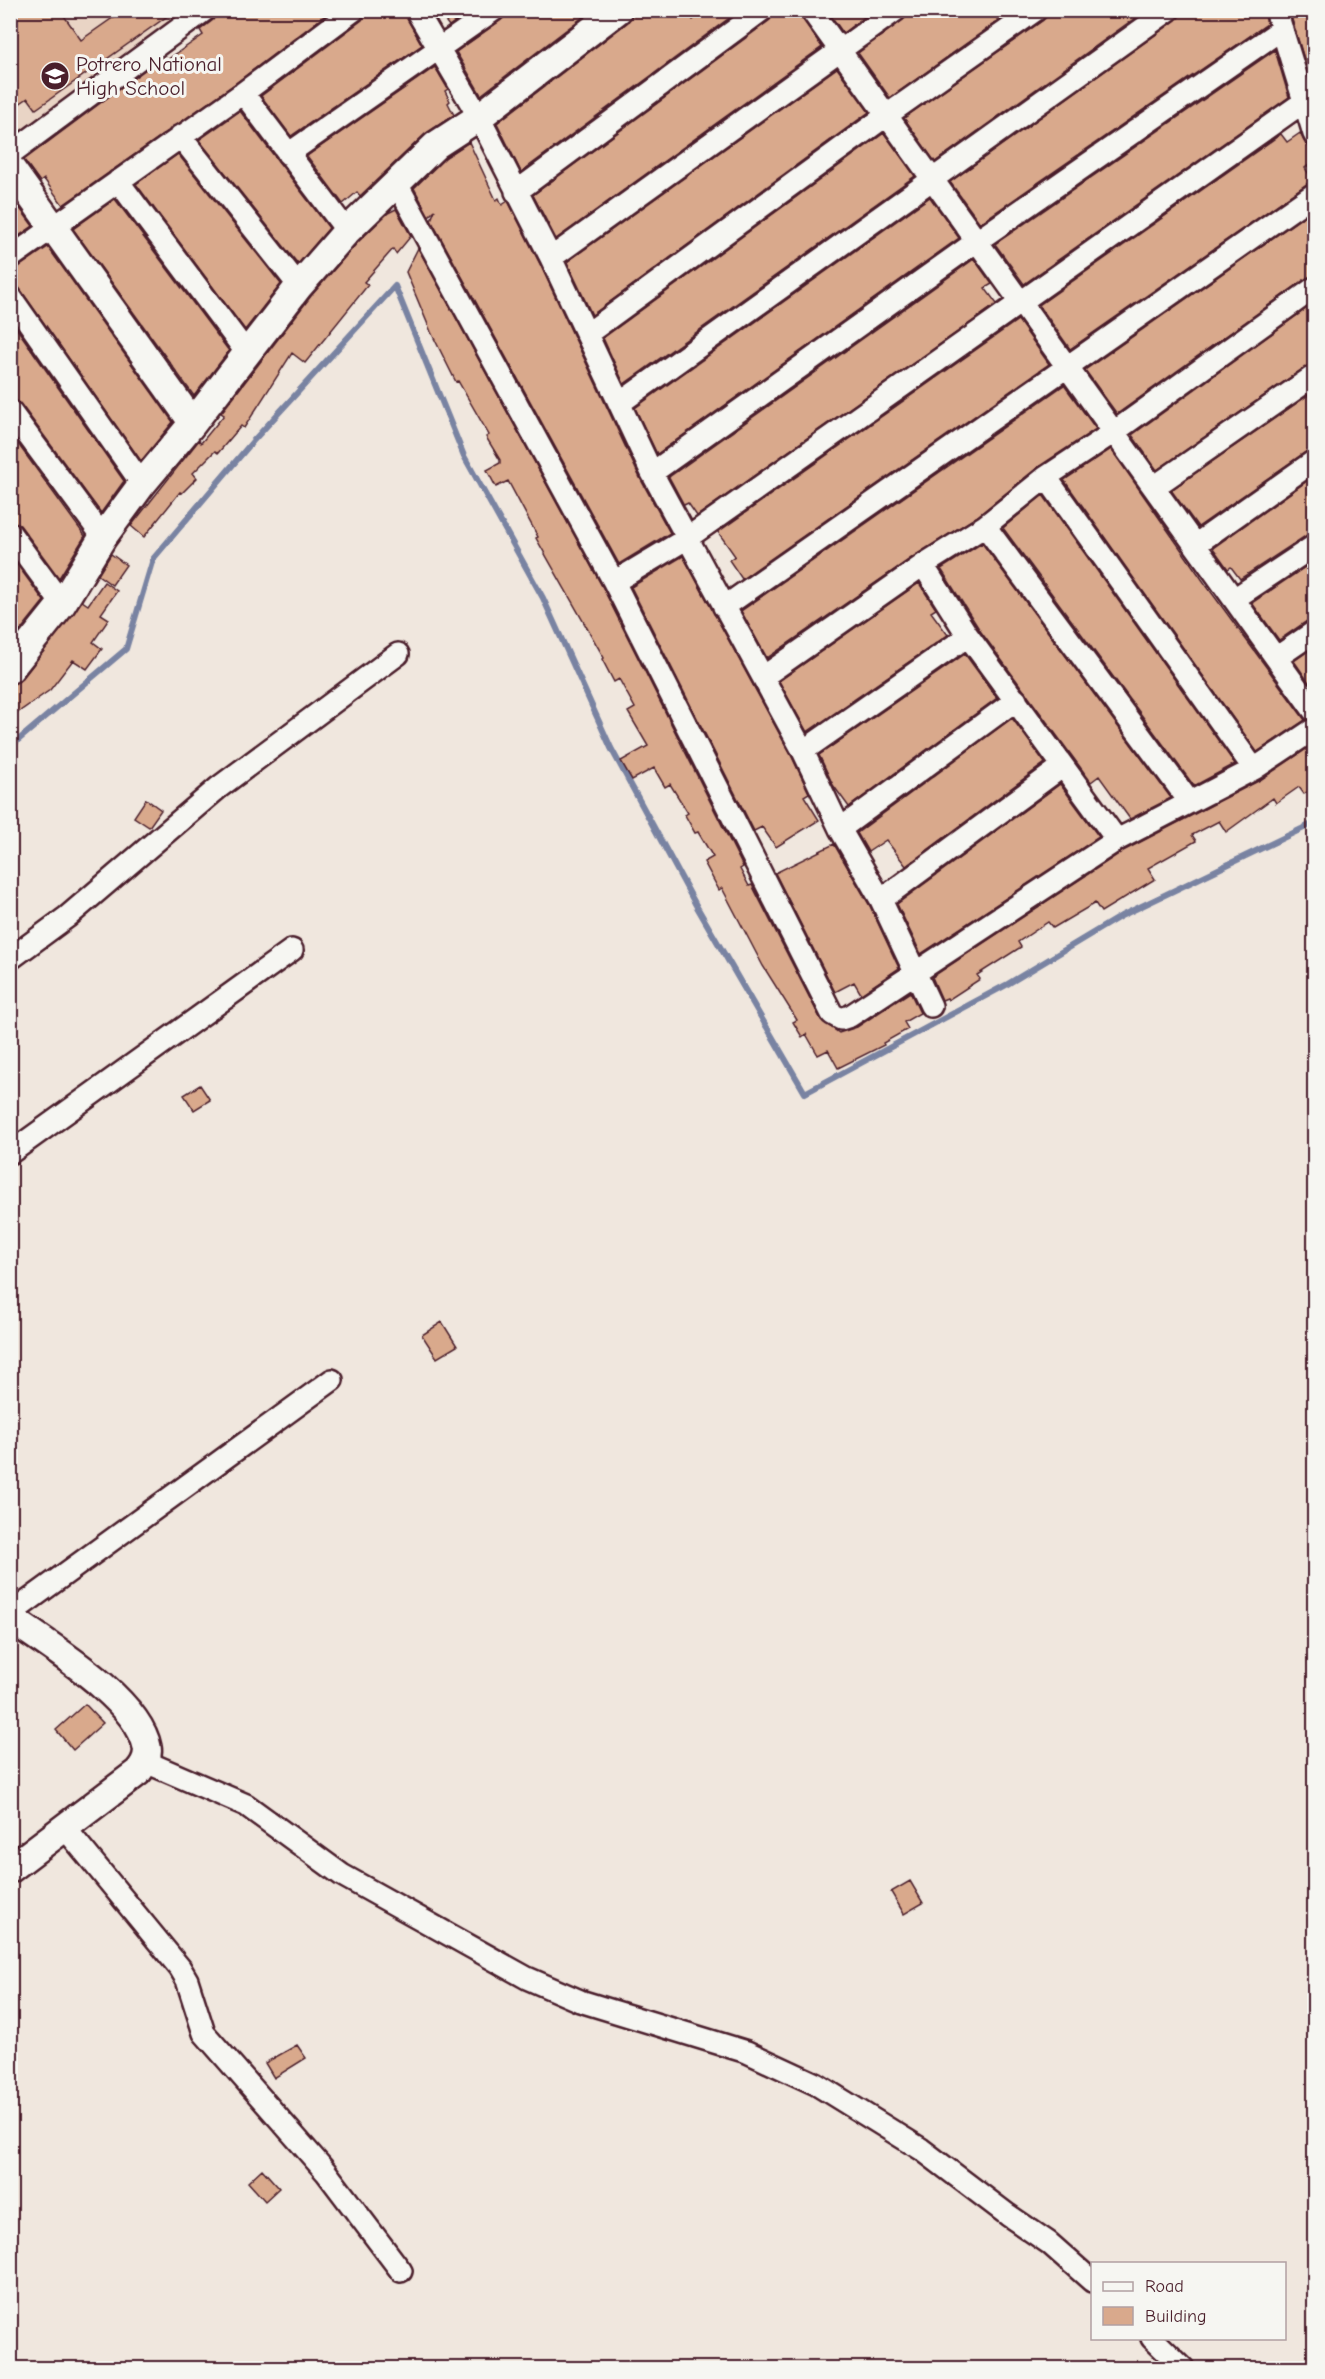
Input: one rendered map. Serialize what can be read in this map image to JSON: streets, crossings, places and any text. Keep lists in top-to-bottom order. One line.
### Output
{"places":{"school or university":["Potrero National High School"]},"legend":["Road","Building"]}
